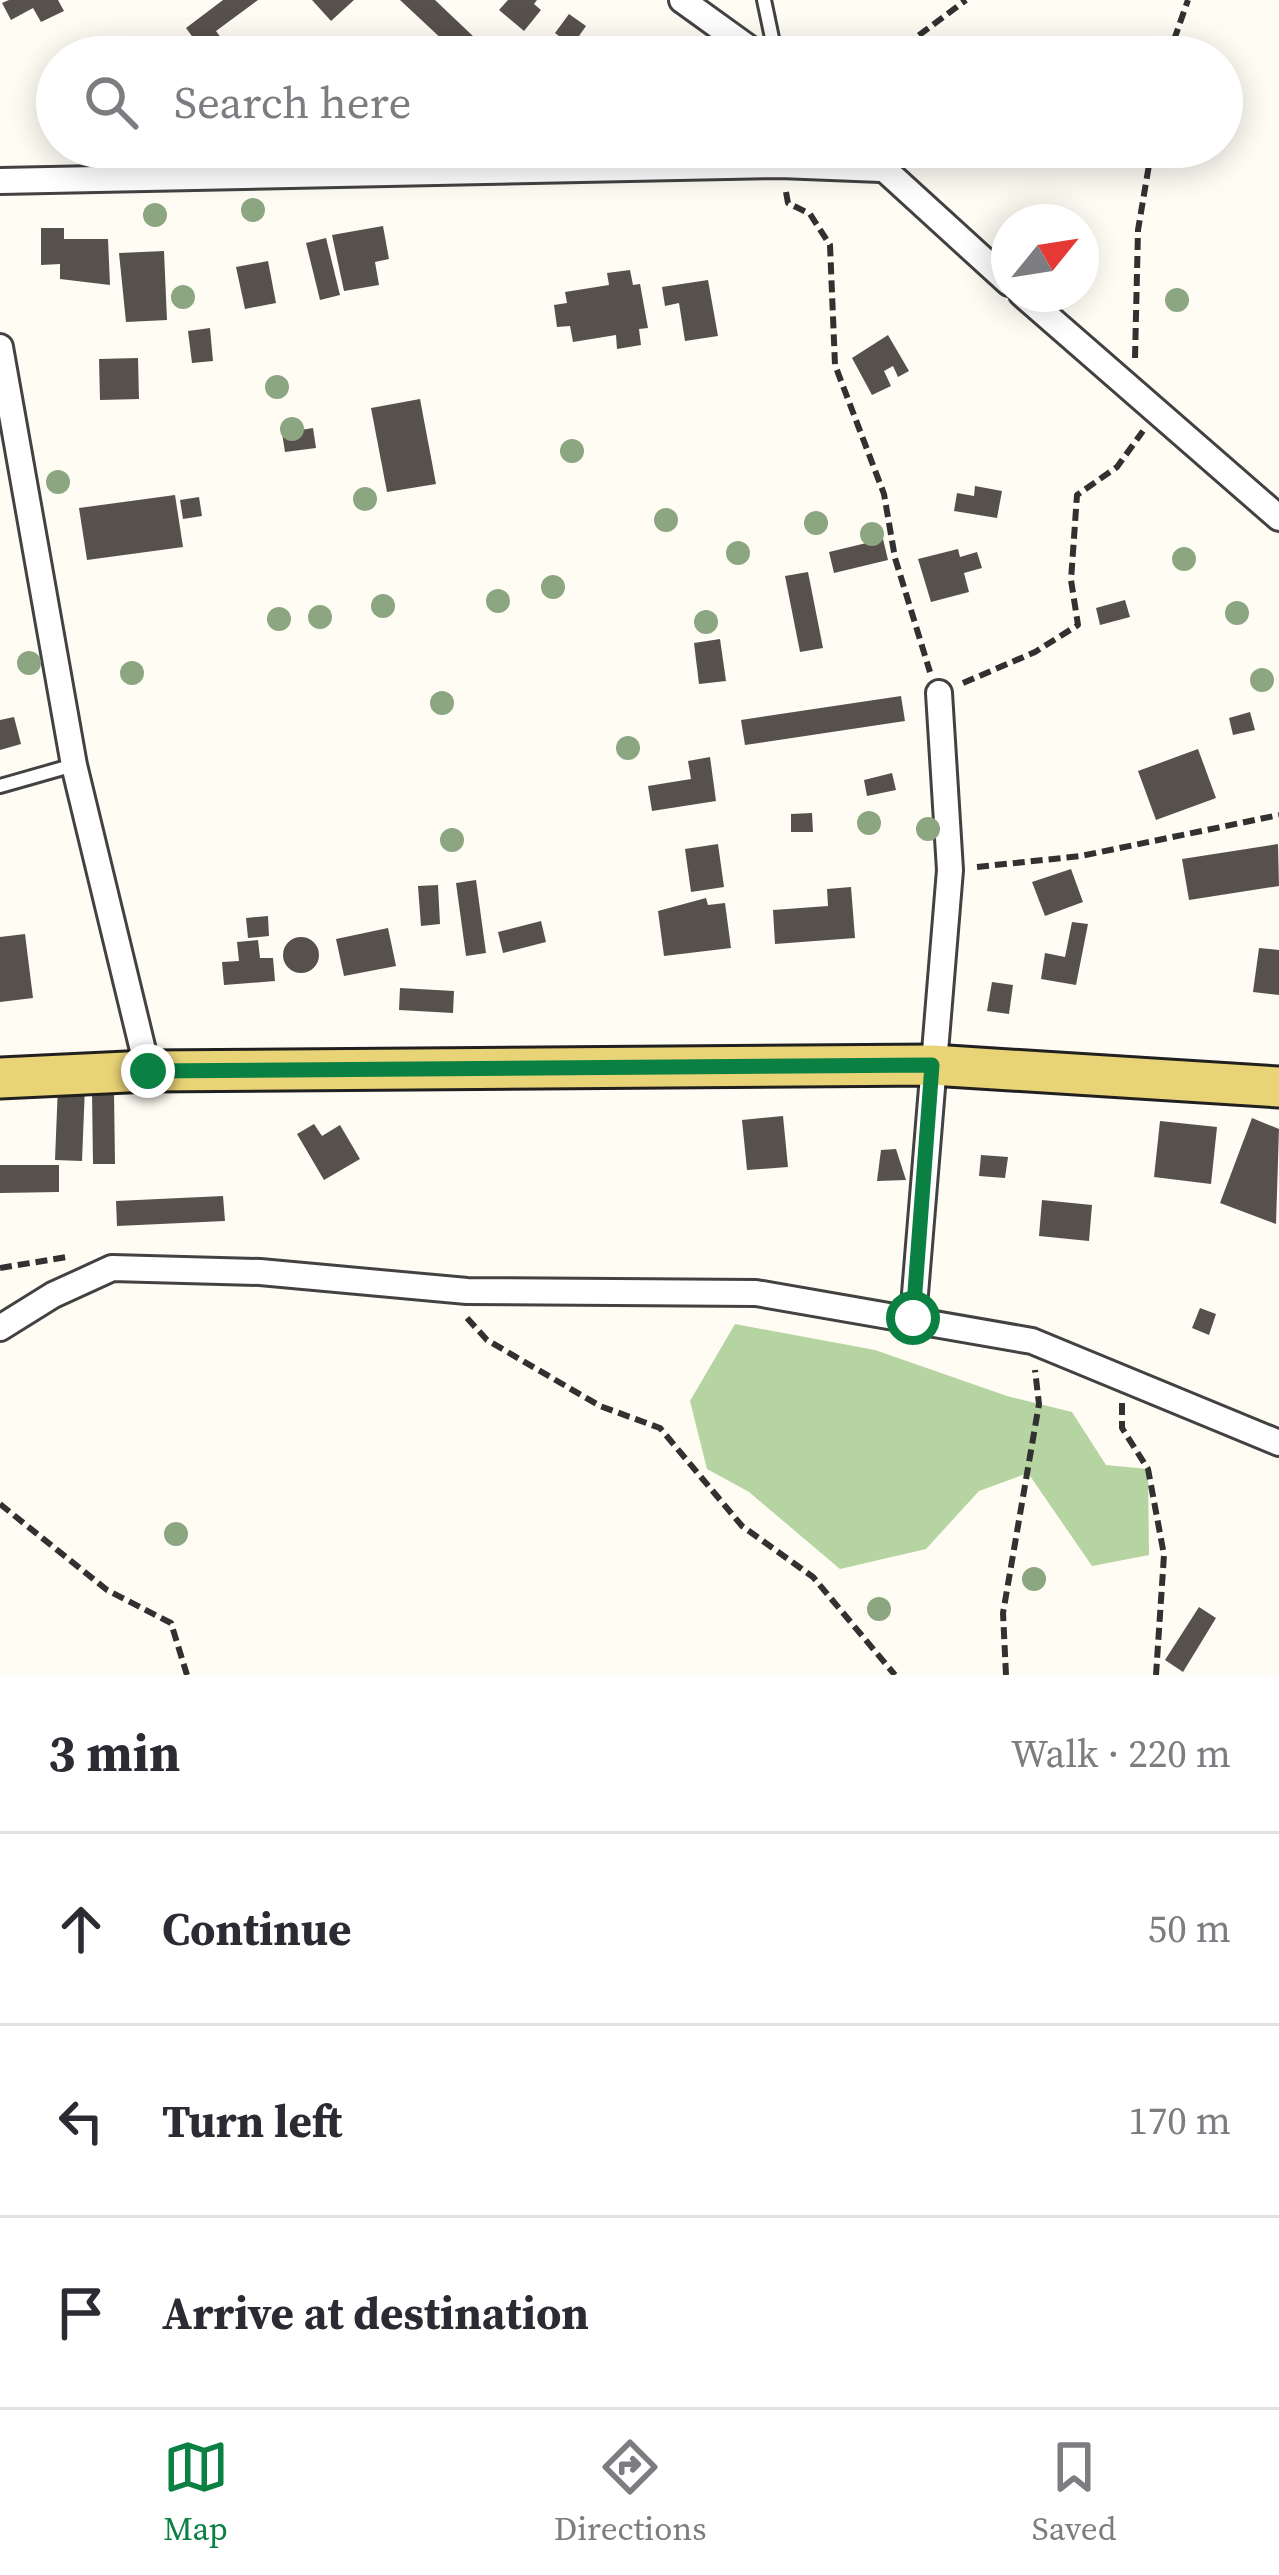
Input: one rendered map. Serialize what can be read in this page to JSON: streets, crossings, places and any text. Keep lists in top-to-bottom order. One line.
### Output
{"north":"top right","page":{"search":"Search here","heading":["3 min","Walk · 220 m"],"list":[["Continue","50 m"],["Turn left","170 m"],"Arrive at destination"],"nav":["Map","Directions","Saved"]}}
